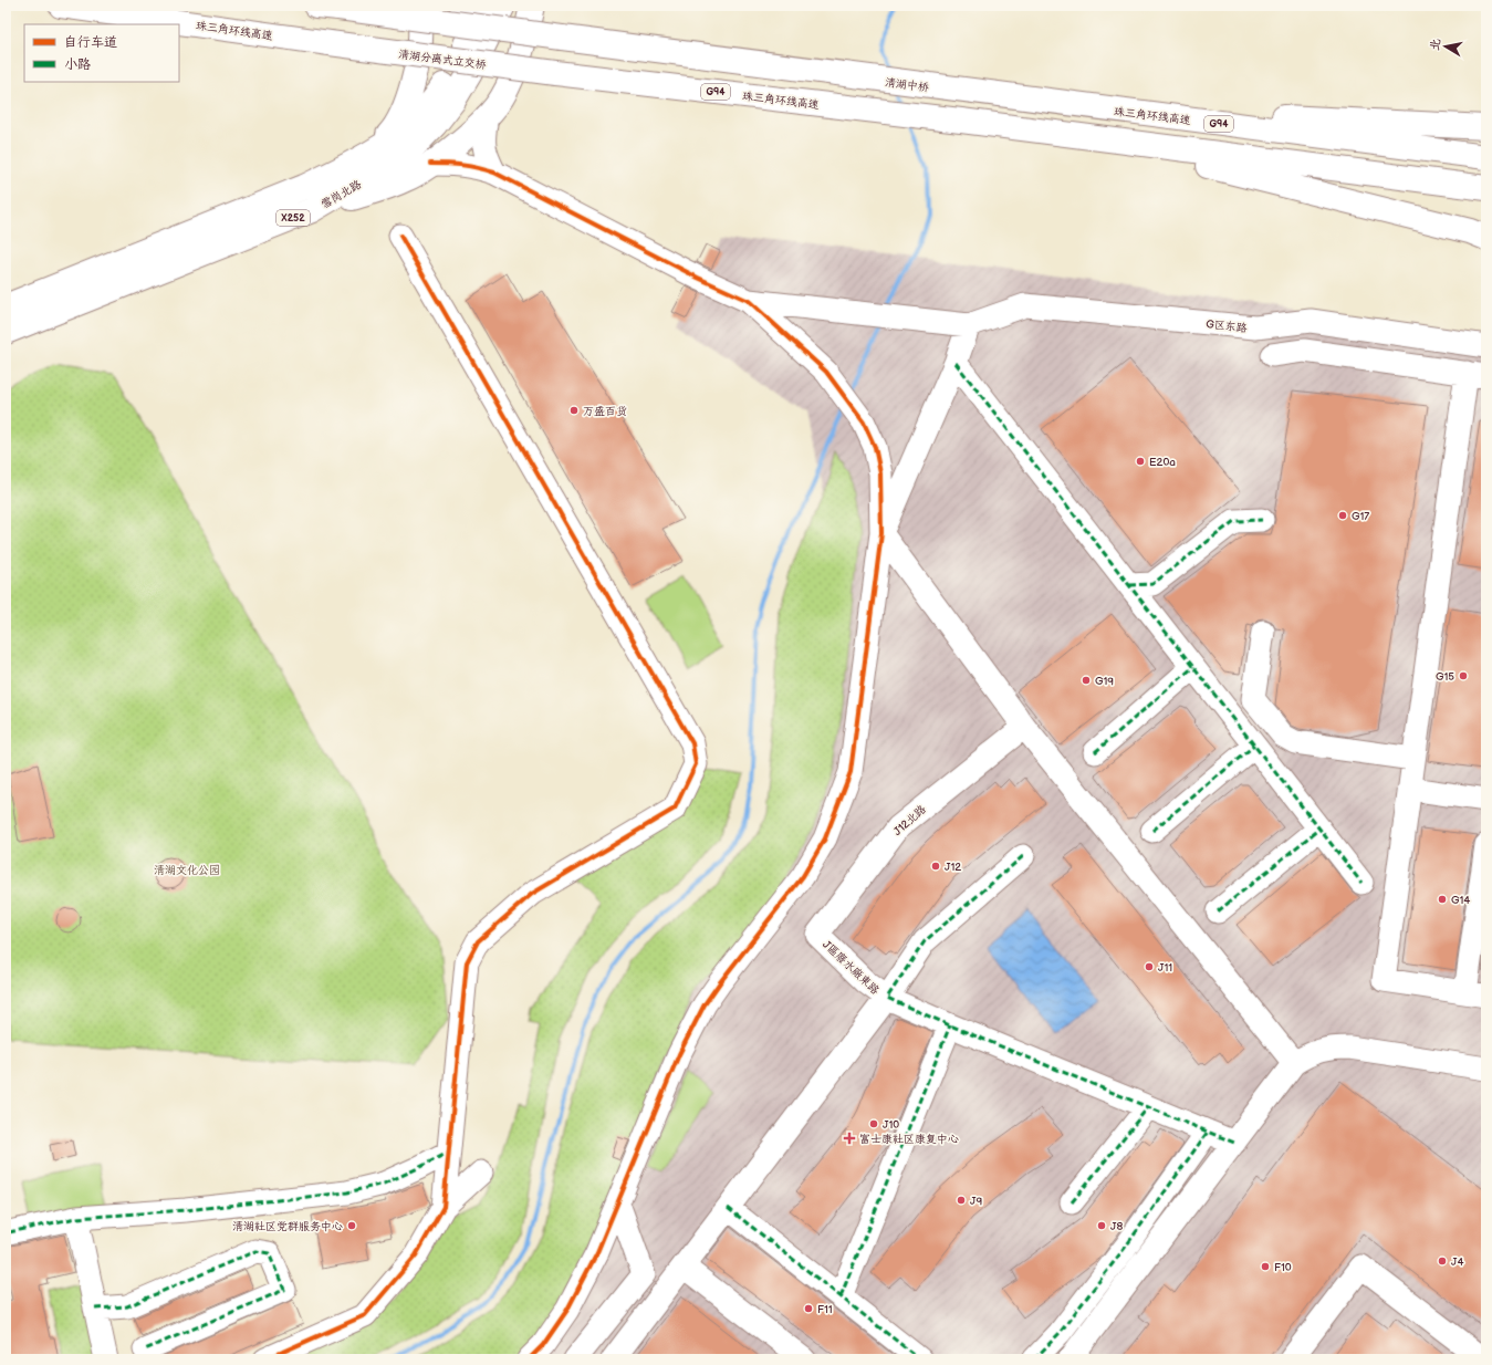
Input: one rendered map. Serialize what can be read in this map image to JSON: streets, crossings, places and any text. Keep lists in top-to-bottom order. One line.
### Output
{"streets":{"main road":["珠三角环线高速","清湖分离式立交桥","清湖中桥","G94","雪岗北路","X252"],"street":["G区东路","J12北路","J區廢水廠東路"]},"crossings":[["珠三角环线高速","清湖分离式立交桥"],["珠三角环线高速","清湖中桥"],["珠三角环线高速","G94"],["J12北路","J區廢水廠東路"]],"parks":["清湖文化公园"],"places":{"other":["万盛百货","E20a","G17","G15","G19","J12","G14","J11","J10","J9","清湖社区党群服务中心","J8","J4","F10","F11"],"health":["富士康社区康复中心"]},"legend":["自行车道","小路"],"north":"left"}
